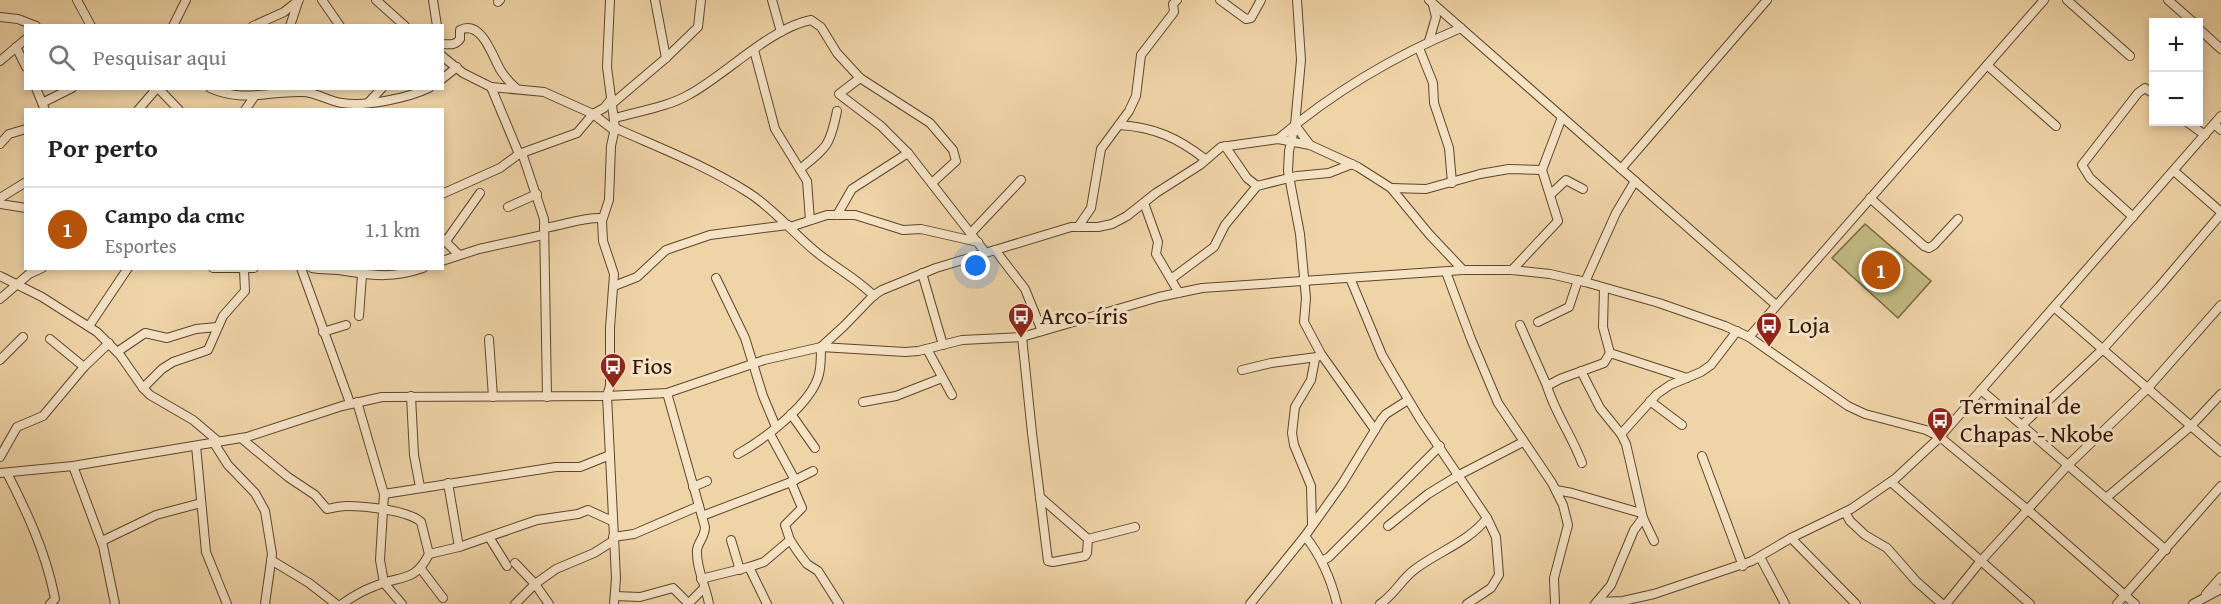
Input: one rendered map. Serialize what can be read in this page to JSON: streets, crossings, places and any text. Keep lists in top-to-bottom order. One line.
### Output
{"places":{"bus stop":["Arco-íris","Loja","Fios","Terminal de Chapas - Nkobe"]},"page":{"map_buttons":["+","−"],"search":"Pesquisar aqui","heading":"Por perto","list":[{"mark":"1","name":"Campo da cmc","note":"Esportes","value":"1.1 km"}],"pins":"1"}}
